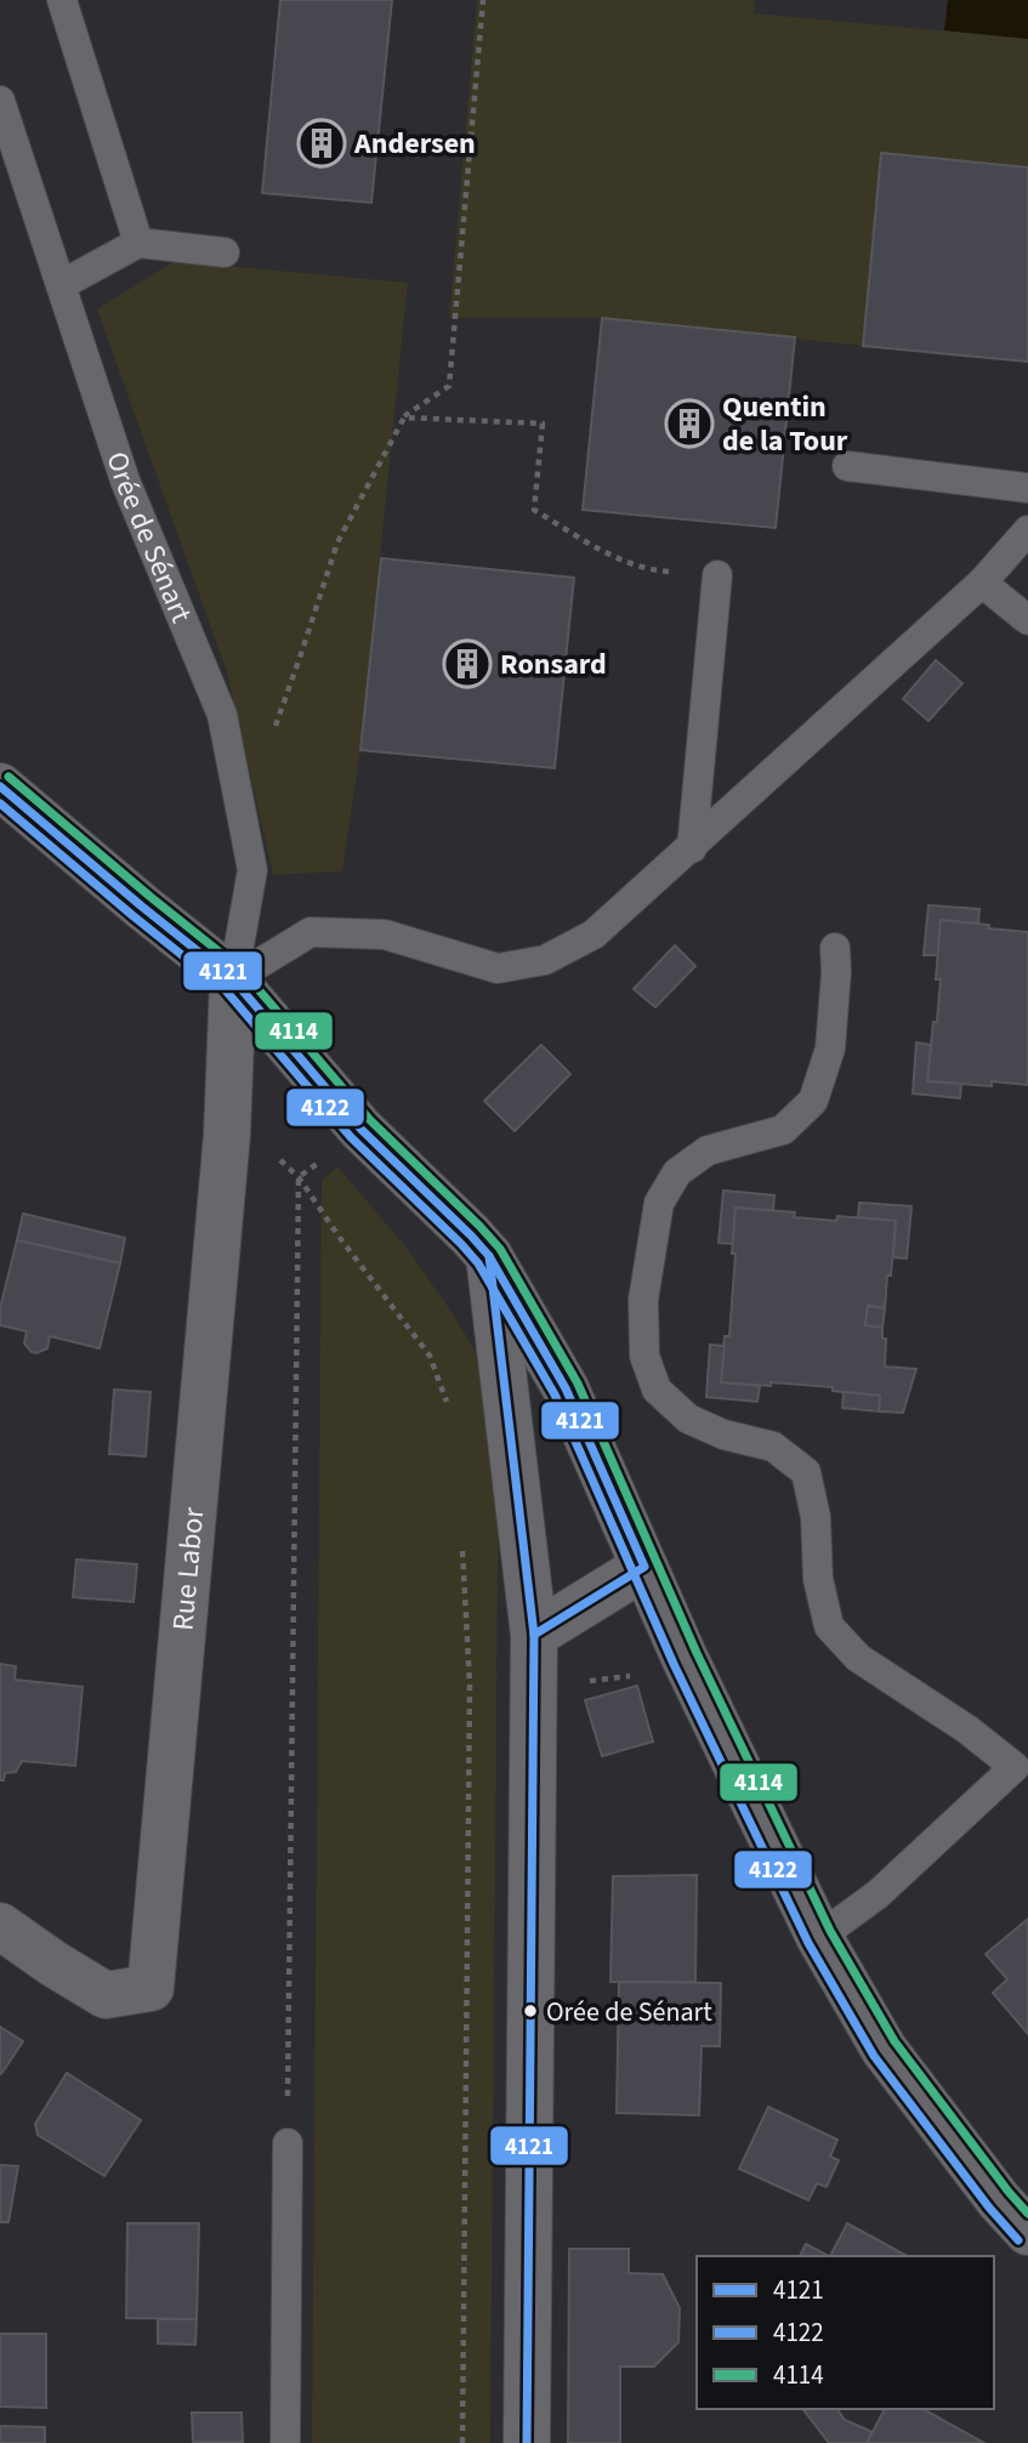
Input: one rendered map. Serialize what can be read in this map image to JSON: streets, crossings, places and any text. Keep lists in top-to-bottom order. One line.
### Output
{"streets":{"street":["Rue Labor"],"lane":["Orée de Sénart"]},"crossings":[["Orée de Sénart","Rue Labor"]],"places":{"building":["Andersen","Quentin de la Tour","Ronsard"],"other":["Orée de Sénart"]},"lines":["transit line 4114","transit line 4121","transit line 4122"],"legend":["4121","4122","4114"]}
